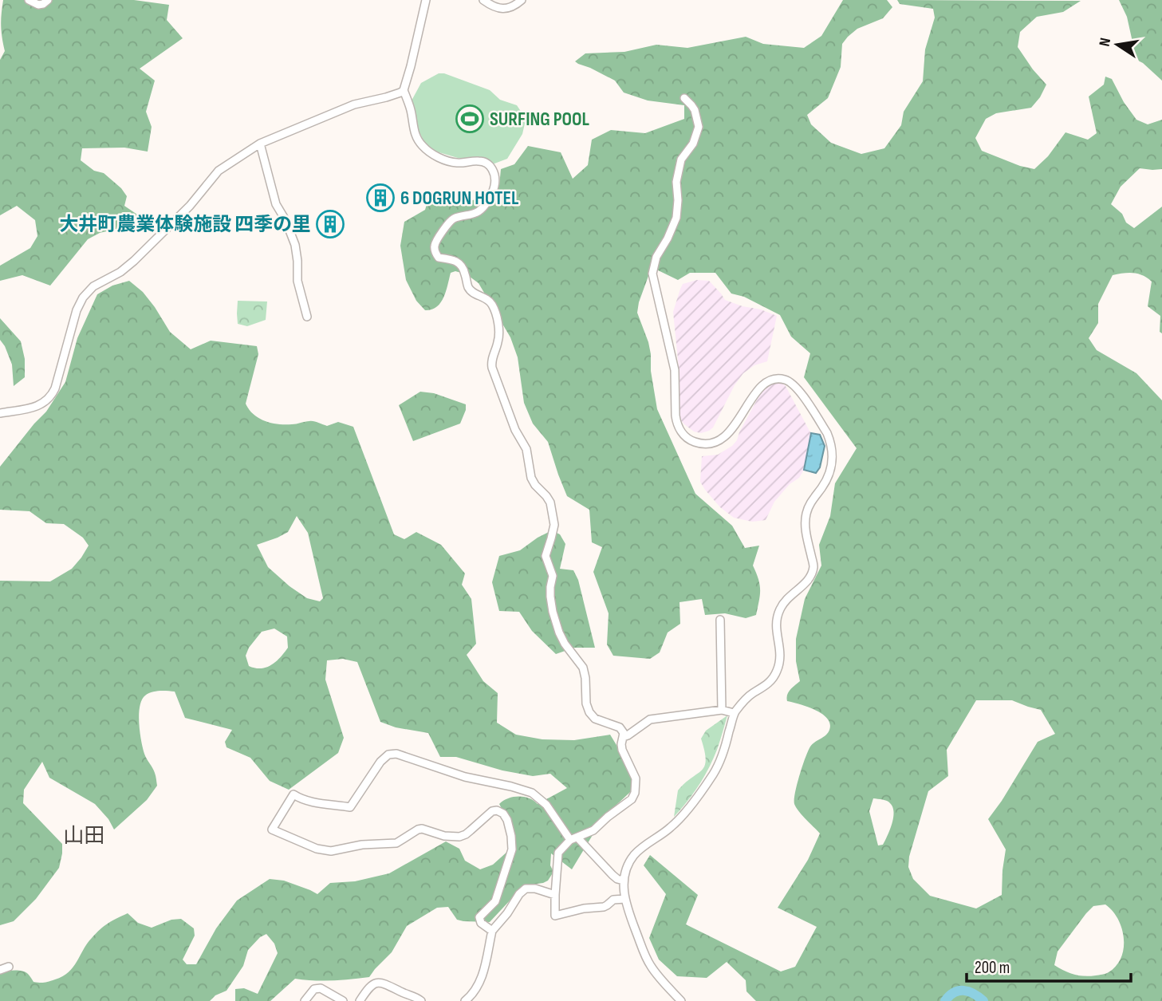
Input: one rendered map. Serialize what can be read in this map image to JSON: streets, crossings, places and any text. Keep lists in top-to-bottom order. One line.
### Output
{"districts":["山田"],"places":{"sports":["SURFING POOL"],"building":["6 DOGRUN HOTEL","大井町農業体験施設 四季の里"]},"scale_bar":"200 m","north":"left"}
